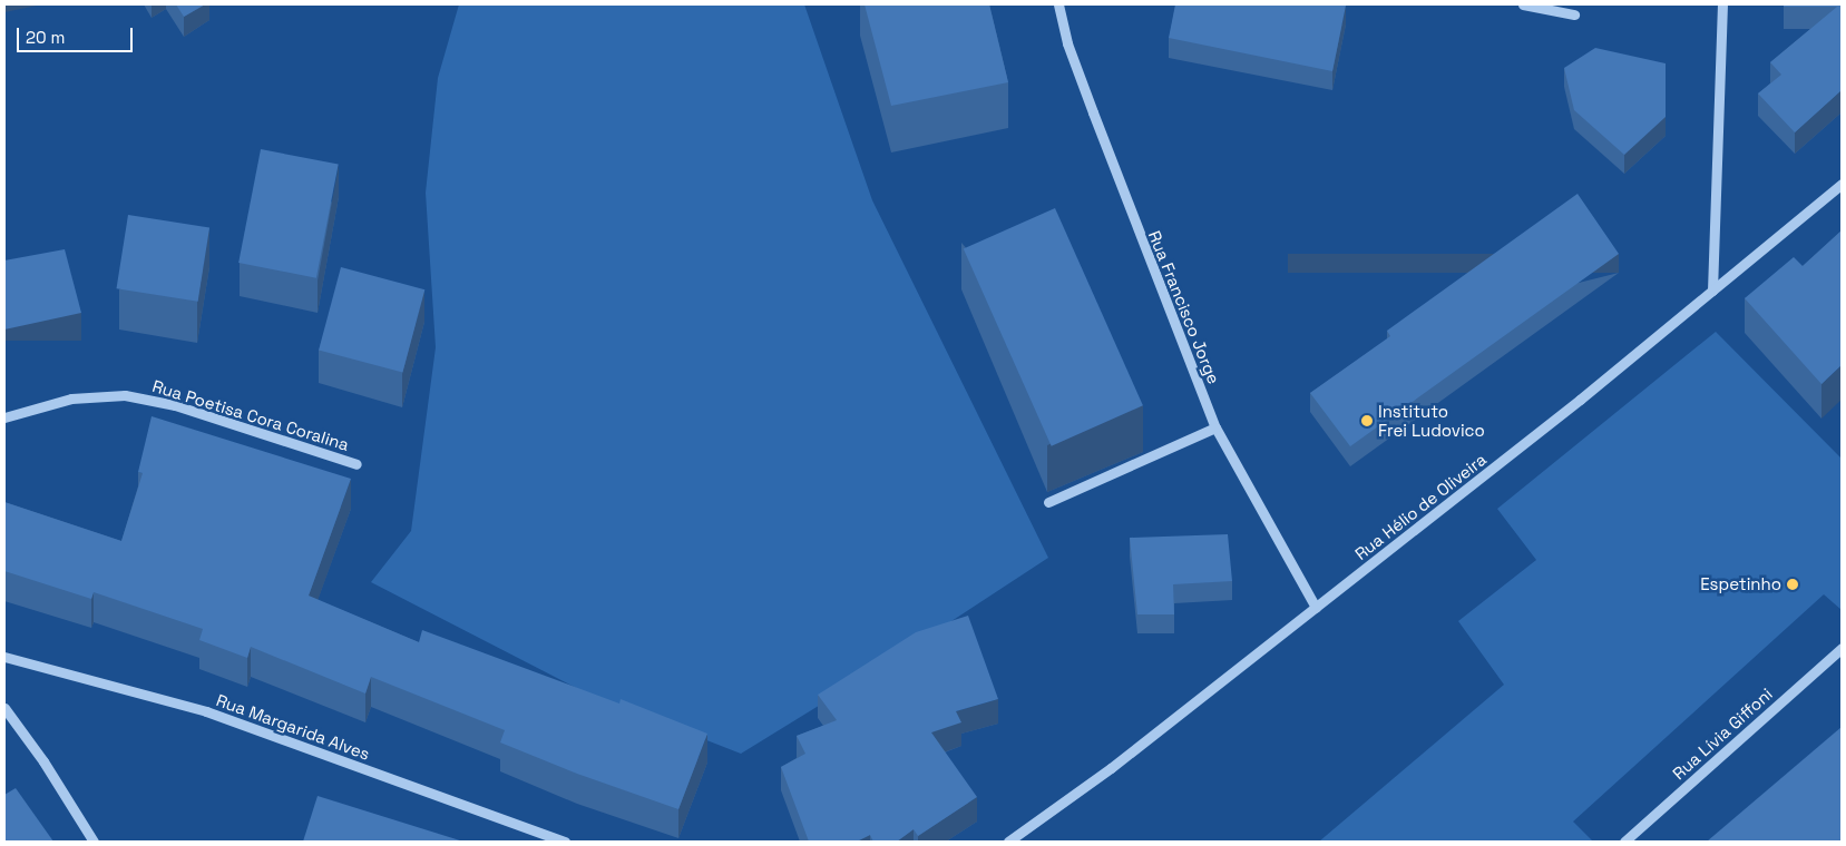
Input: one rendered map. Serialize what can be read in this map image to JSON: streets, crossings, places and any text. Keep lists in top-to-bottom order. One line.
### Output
{"streets":{"street":["Rua Francisco Jorge","Rua Poetisa Cora Coralina","Rua Hélio de Oliveira","Rua Margarida Alves","Rua Lívia Giffoni"]},"crossings":[["Rua Francisco Jorge","Rua Hélio de Oliveira"]],"places":["Instituto Frei Ludovico","Espetinho"],"scale_bar":"20 m"}
